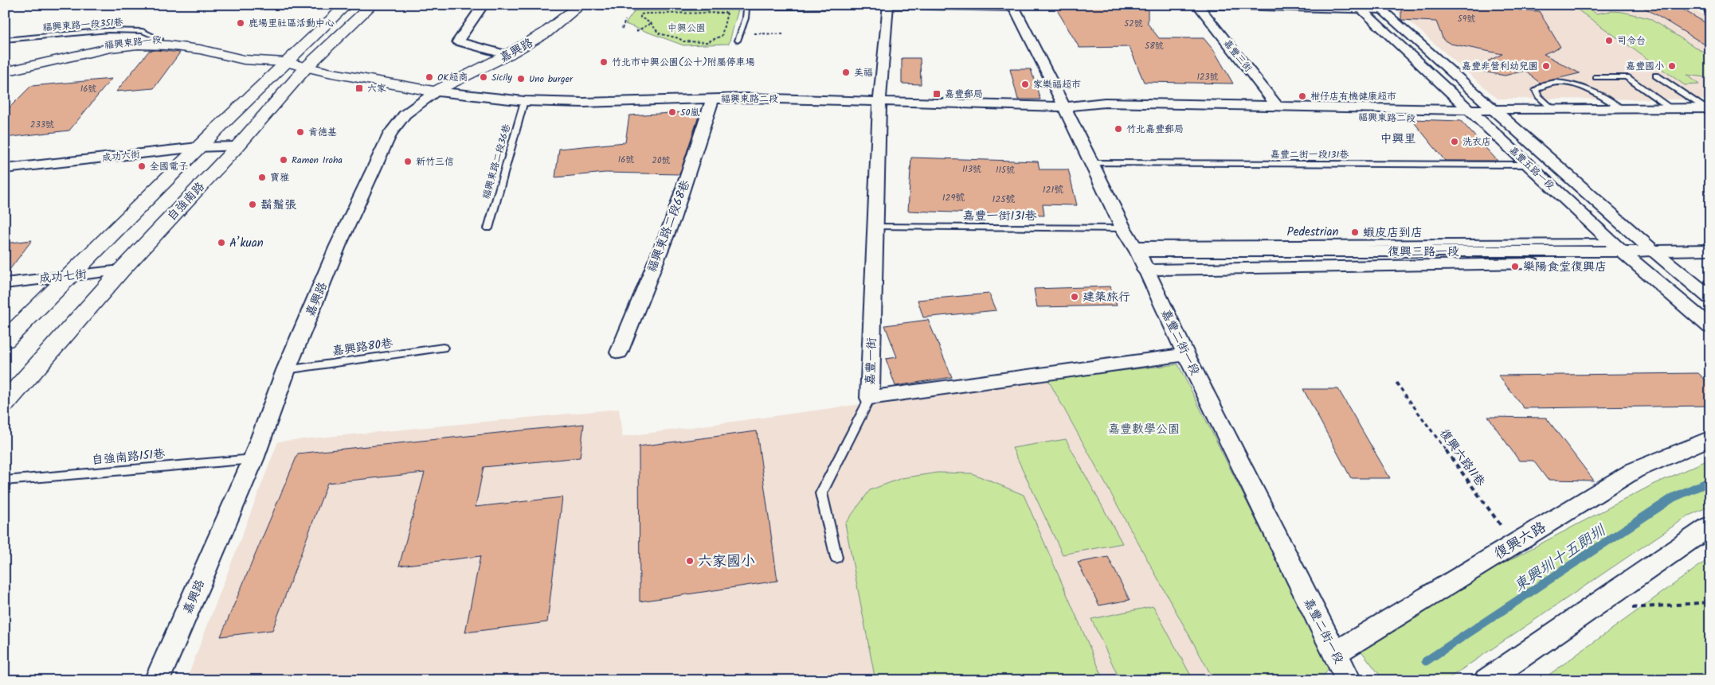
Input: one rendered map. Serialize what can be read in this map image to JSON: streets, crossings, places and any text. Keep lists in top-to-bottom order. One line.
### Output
{"streets":{"main road":["福興東路一段","嘉興路","自強南路"],"street":["嘉豐三街","福興東路二段","成功六街","嘉豐五路一段","福興東路二段68巷","復興三路一段","成功七街","嘉豐二街一段","嘉豐一街","復興六路"],"lane":["福興東路一段351巷","嘉豐二街一段131巷","福興東路二段36巷","嘉豐一街131巷","嘉興路80巷","自強南路151巷"],"path":["復興六路11巷"]},"crossings":[["福興東路一段351巷","福興東路一段"],["福興東路一段","嘉興路"],["福興東路一段","福興東路二段"],["福興東路一段","自強南路"],["嘉興路","福興東路二段"],["嘉興路","嘉興路80巷"],["嘉興路","自強南路151巷"],["嘉豐三街","福興東路二段"],["福興東路二段","福興東路二段36巷"],["福興東路二段","嘉豐五路一段"],["福興東路二段","福興東路二段68巷"],["福興東路二段","嘉豐二街一段"],["福興東路二段","嘉豐一街"],["嘉豐二街一段131巷","嘉豐五路一段"],["嘉豐二街一段131巷","嘉豐二街一段"],["成功六街","自強南路"],["嘉豐五路一段","復興三路一段"],["自強南路","成功七街"],["嘉豐一街131巷","嘉豐二街一段"],["嘉豐一街131巷","嘉豐一街"],["復興三路一段","嘉豐二街一段"],["嘉豐二街一段","嘉豐一街"],["嘉豐二街一段","復興六路"],["復興六路11巷","復興六路"]],"districts":["中興里"],"water":["東興圳十五朗圳"],"parks":["中興公園","嘉豐數學公園"],"places":{"other":["鹿場里社區活動中心","司令台","竹北市中興公園(公十)附屬停車場","嘉豐非營利幼兒園","嘉豐國小","美福","OK超商","Sicily","Uno burger","家樂福超市","柑仔店有機健康超市","50嵐","竹北嘉豐郵局","肯德基","洗衣店","Ramen Iroha","新竹三信","全國電子","寶雅","鬍鬚張","蝦皮店到店","A’kuan","樂陽食堂復興店","建築旅行","六家國小"],"transit":["六家","嘉豐郵局"]},"house_numbers":["59號","52號","58號","123號","16號","233號","16號","20號","113號","115號","121號","129號","125號"]}
